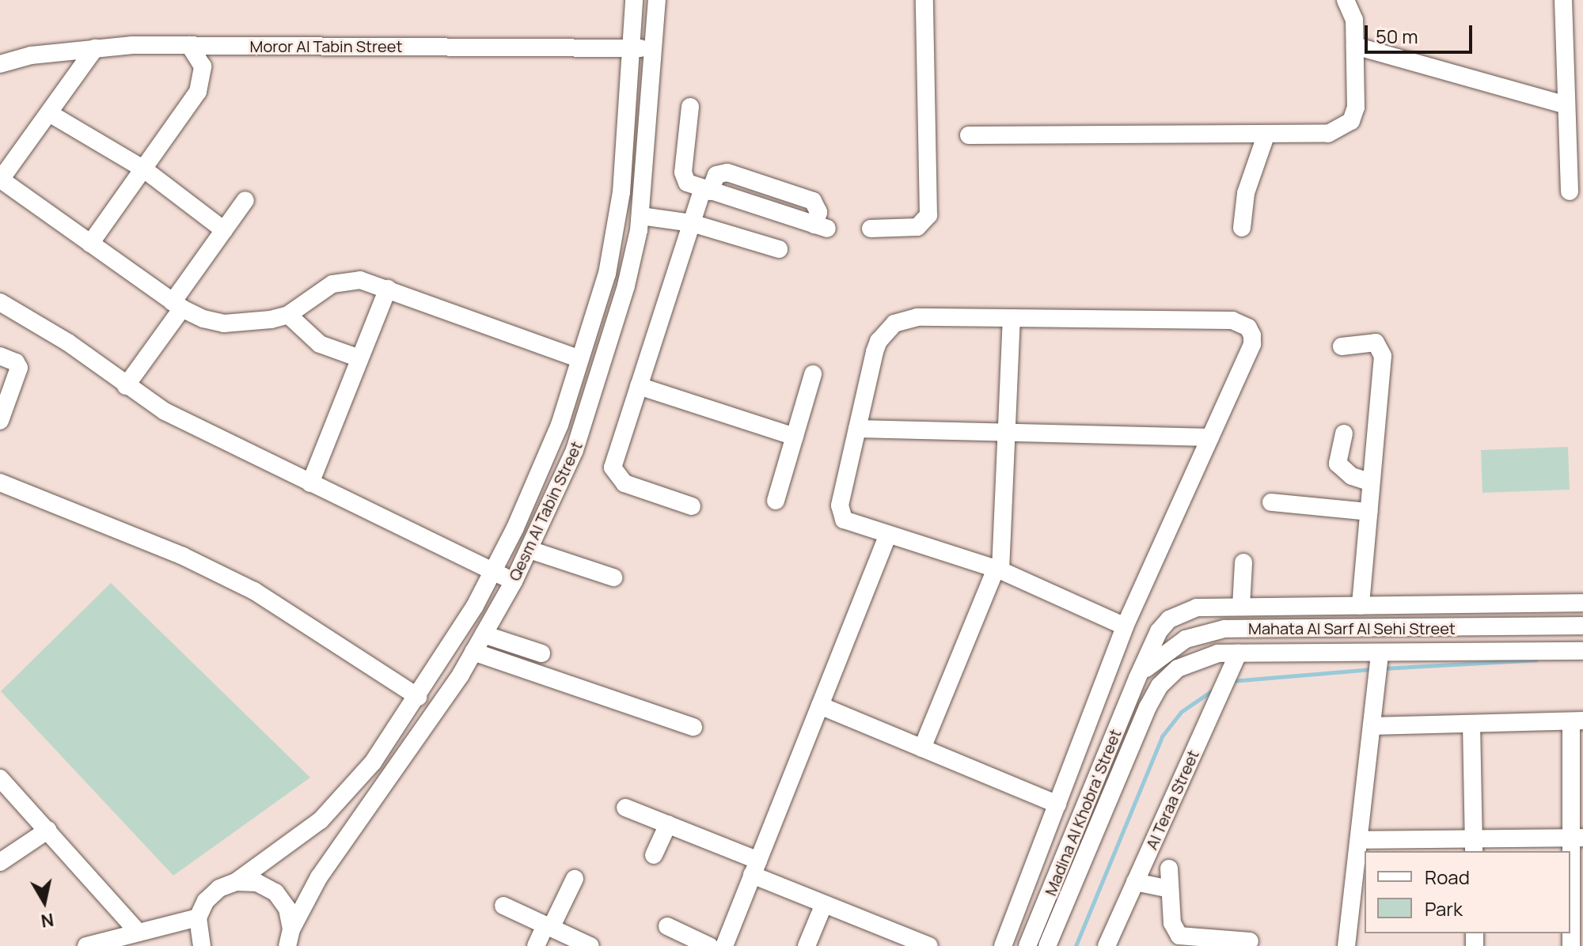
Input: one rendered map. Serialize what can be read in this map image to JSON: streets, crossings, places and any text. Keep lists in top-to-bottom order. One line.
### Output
{"streets":{"street":["Moror Al Tabin Street","Qesm Al Tabin Street","Mahata Al Sarf Al Sehi Street","Al Teraa Street","Madina Al Khobra' Street"]},"crossings":[["Moror Al Tabin Street","Qesm Al Tabin Street"],["Mahata Al Sarf Al Sehi Street","Al Teraa Street"],["Mahata Al Sarf Al Sehi Street","Madina Al Khobra' Street"]],"legend":["Road","Park"],"scale_bar":"50 m","north":"bottom"}
